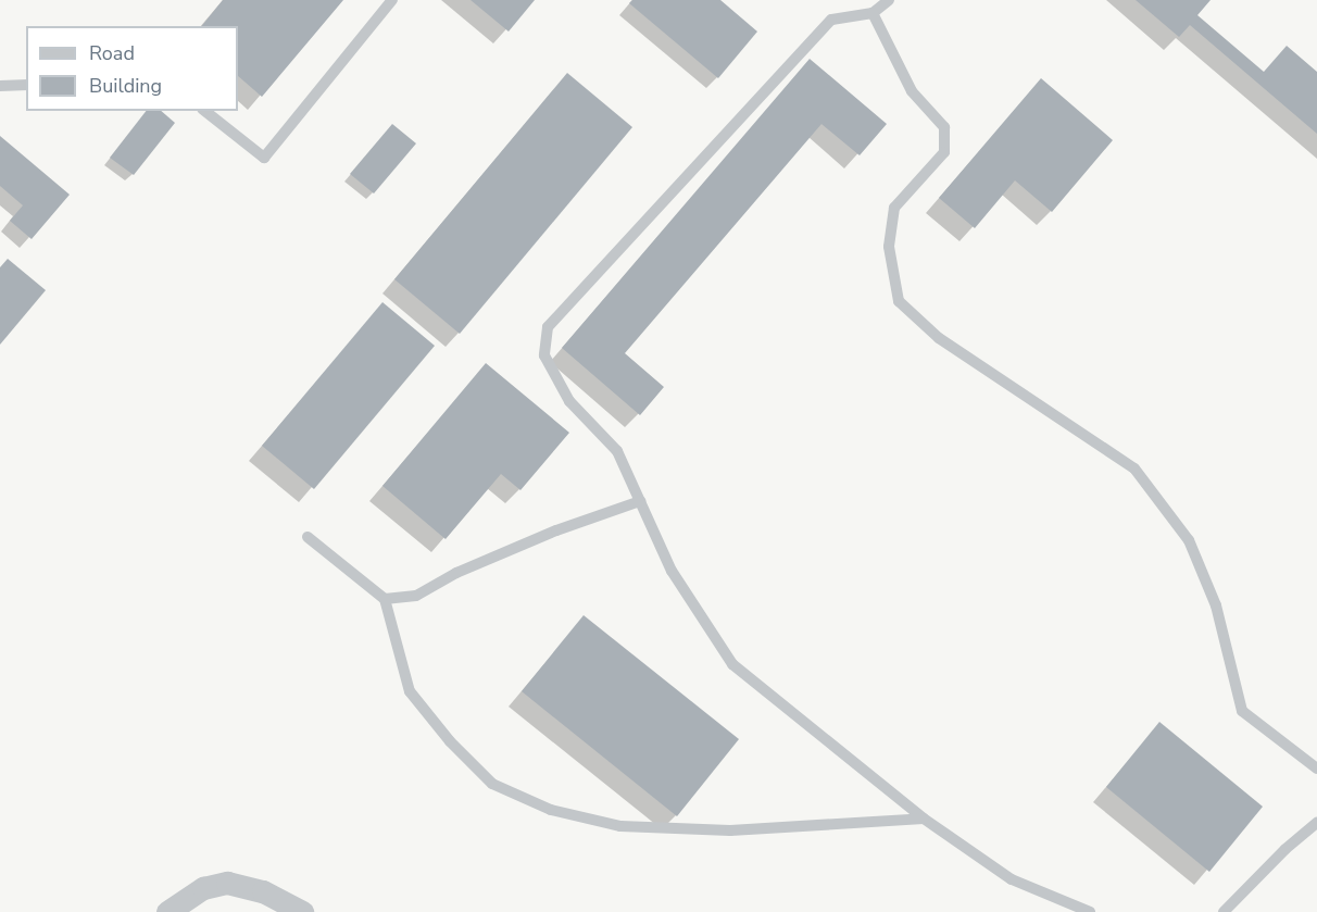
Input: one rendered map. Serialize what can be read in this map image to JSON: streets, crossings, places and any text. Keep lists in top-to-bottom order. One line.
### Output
{"legend":["Road","Building"]}
